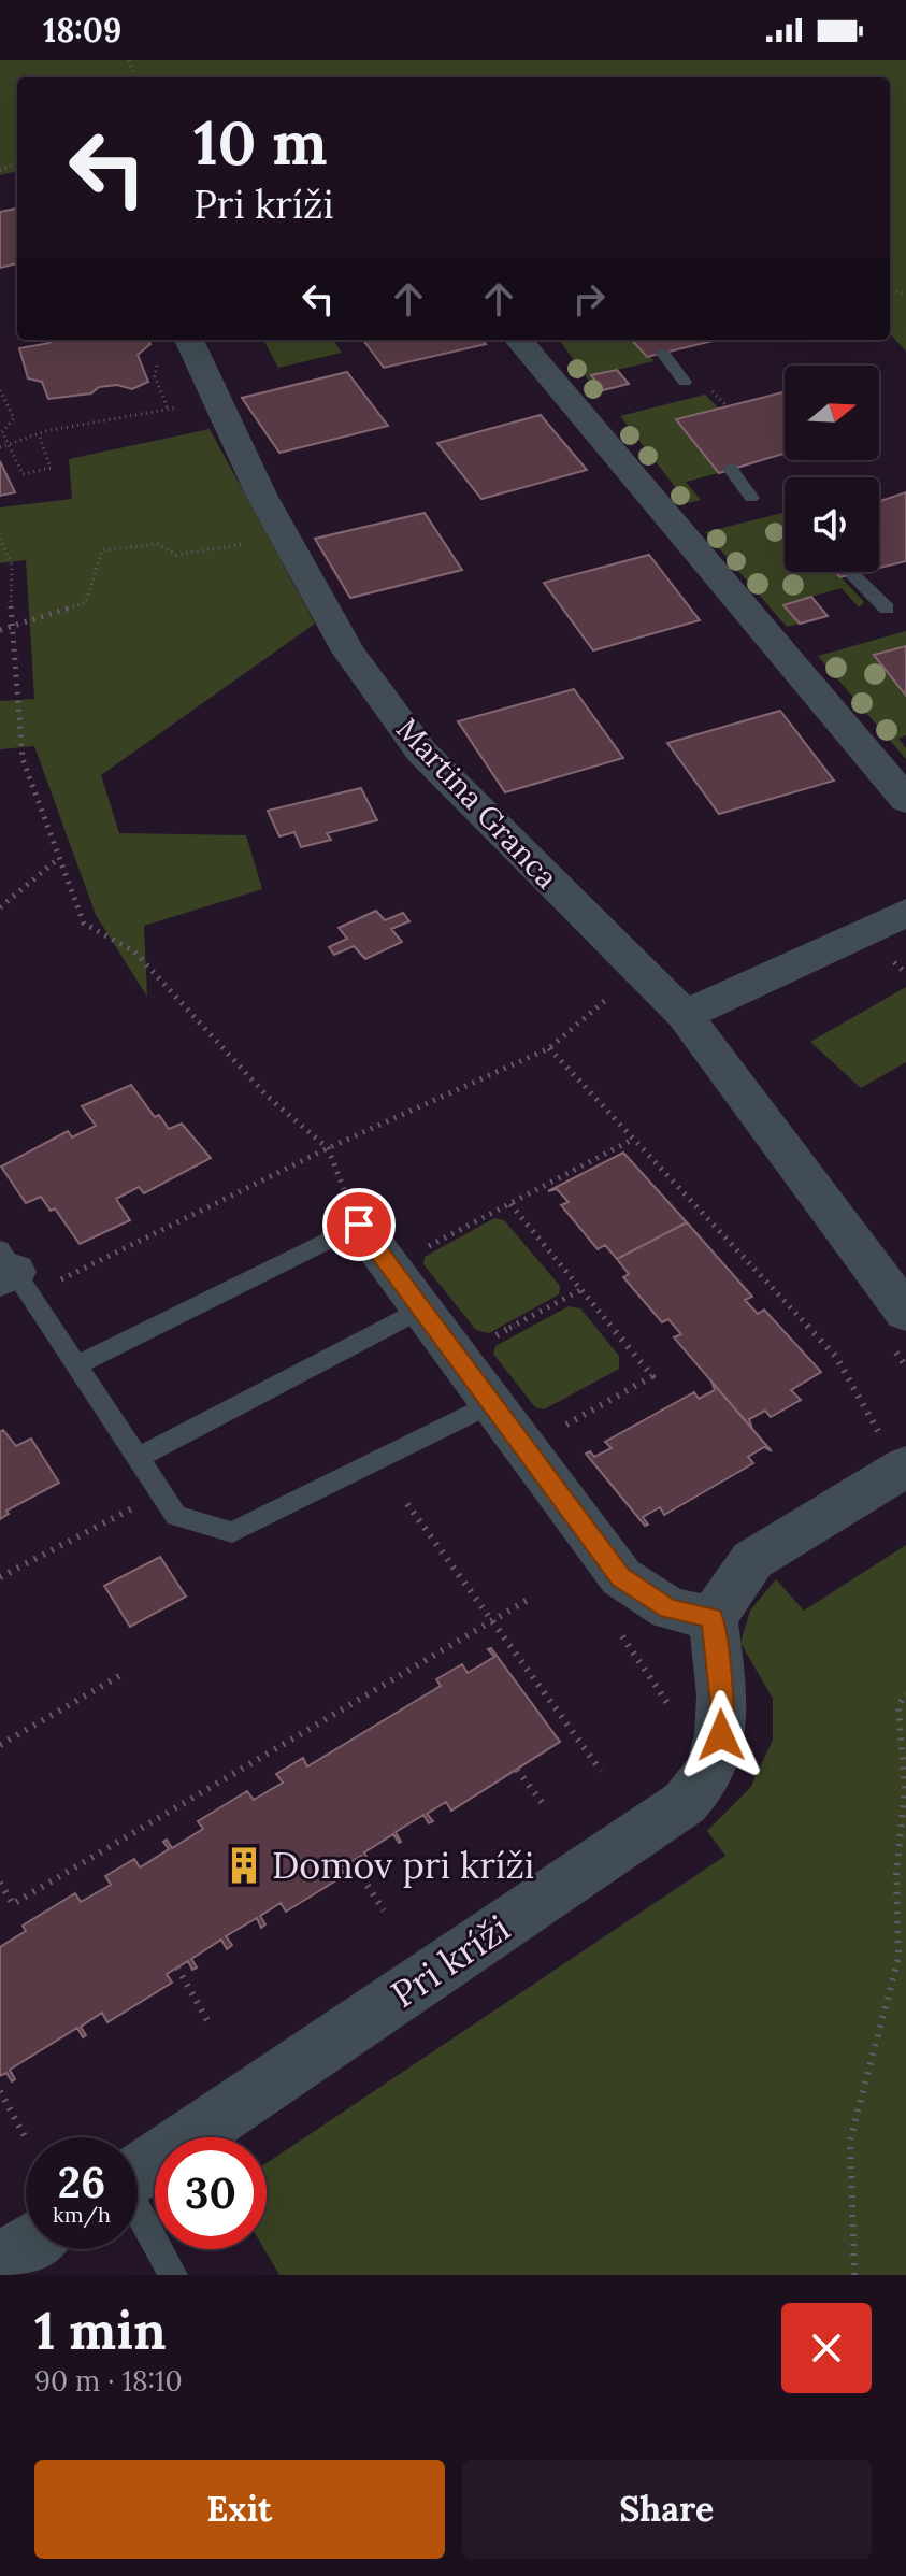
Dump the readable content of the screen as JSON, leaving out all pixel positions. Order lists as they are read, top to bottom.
{
  "streets": {
    "street": ["Martina Granca", "Pri kríži"]
  },
  "places": {
    "building": ["Domov pri kríži"]
  },
  "north": "right",
  "page": {
    "status": "18:09",
    "turn": ["10 m", "Pri kríži"],
    "speed": "26 km/h",
    "limit": "30",
    "heading": ["1 min", "90 m · 18:10"],
    "buttons": ["Exit", "Share"]
  }
}
